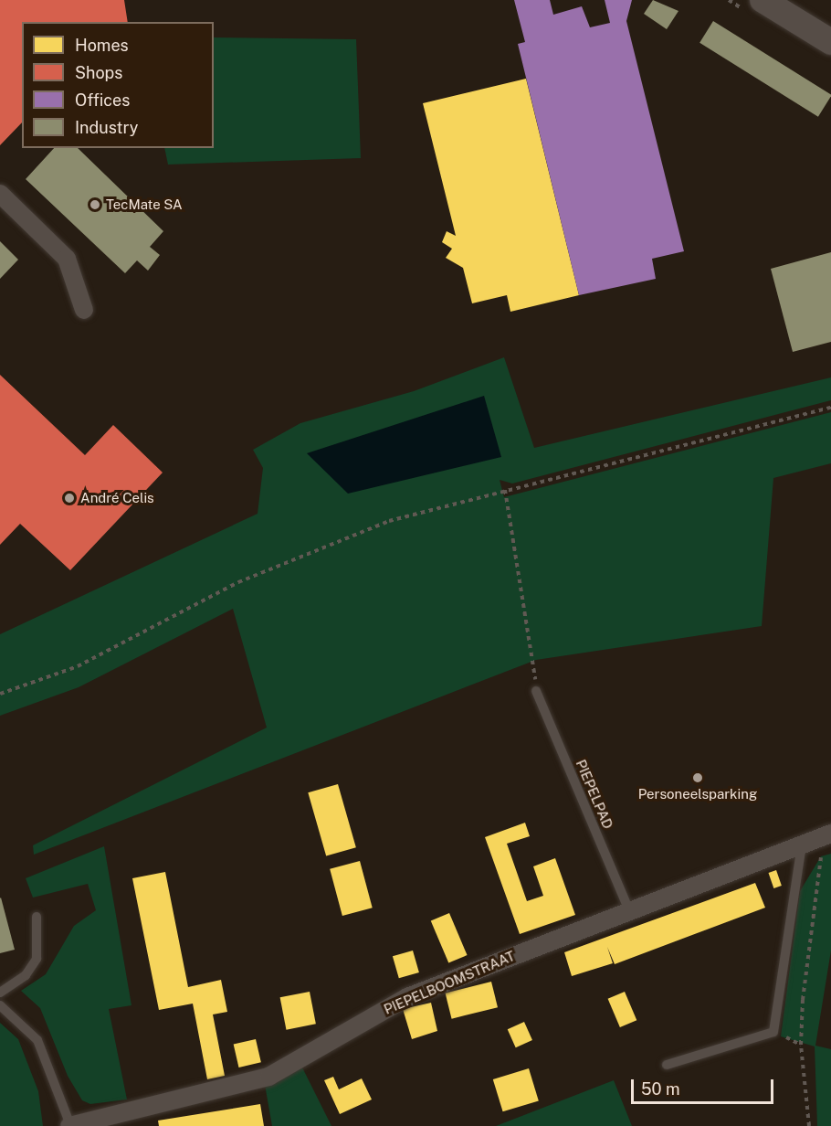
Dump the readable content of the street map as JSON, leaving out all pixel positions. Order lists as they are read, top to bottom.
{
  "streets": {
    "street": ["PIEPELBOOMSTRAAT"],
    "lane": ["PIEPELPAD"]
  },
  "crossings": [
    ["PIEPELPAD", "PIEPELBOOMSTRAAT"]
  ],
  "places": ["TecMate SA", "André Celis", "Personeelsparking"],
  "legend": [
    "Homes",
    "Shops",
    "Offices",
    "Industry"
  ],
  "scale_bar": "50 m"
}
